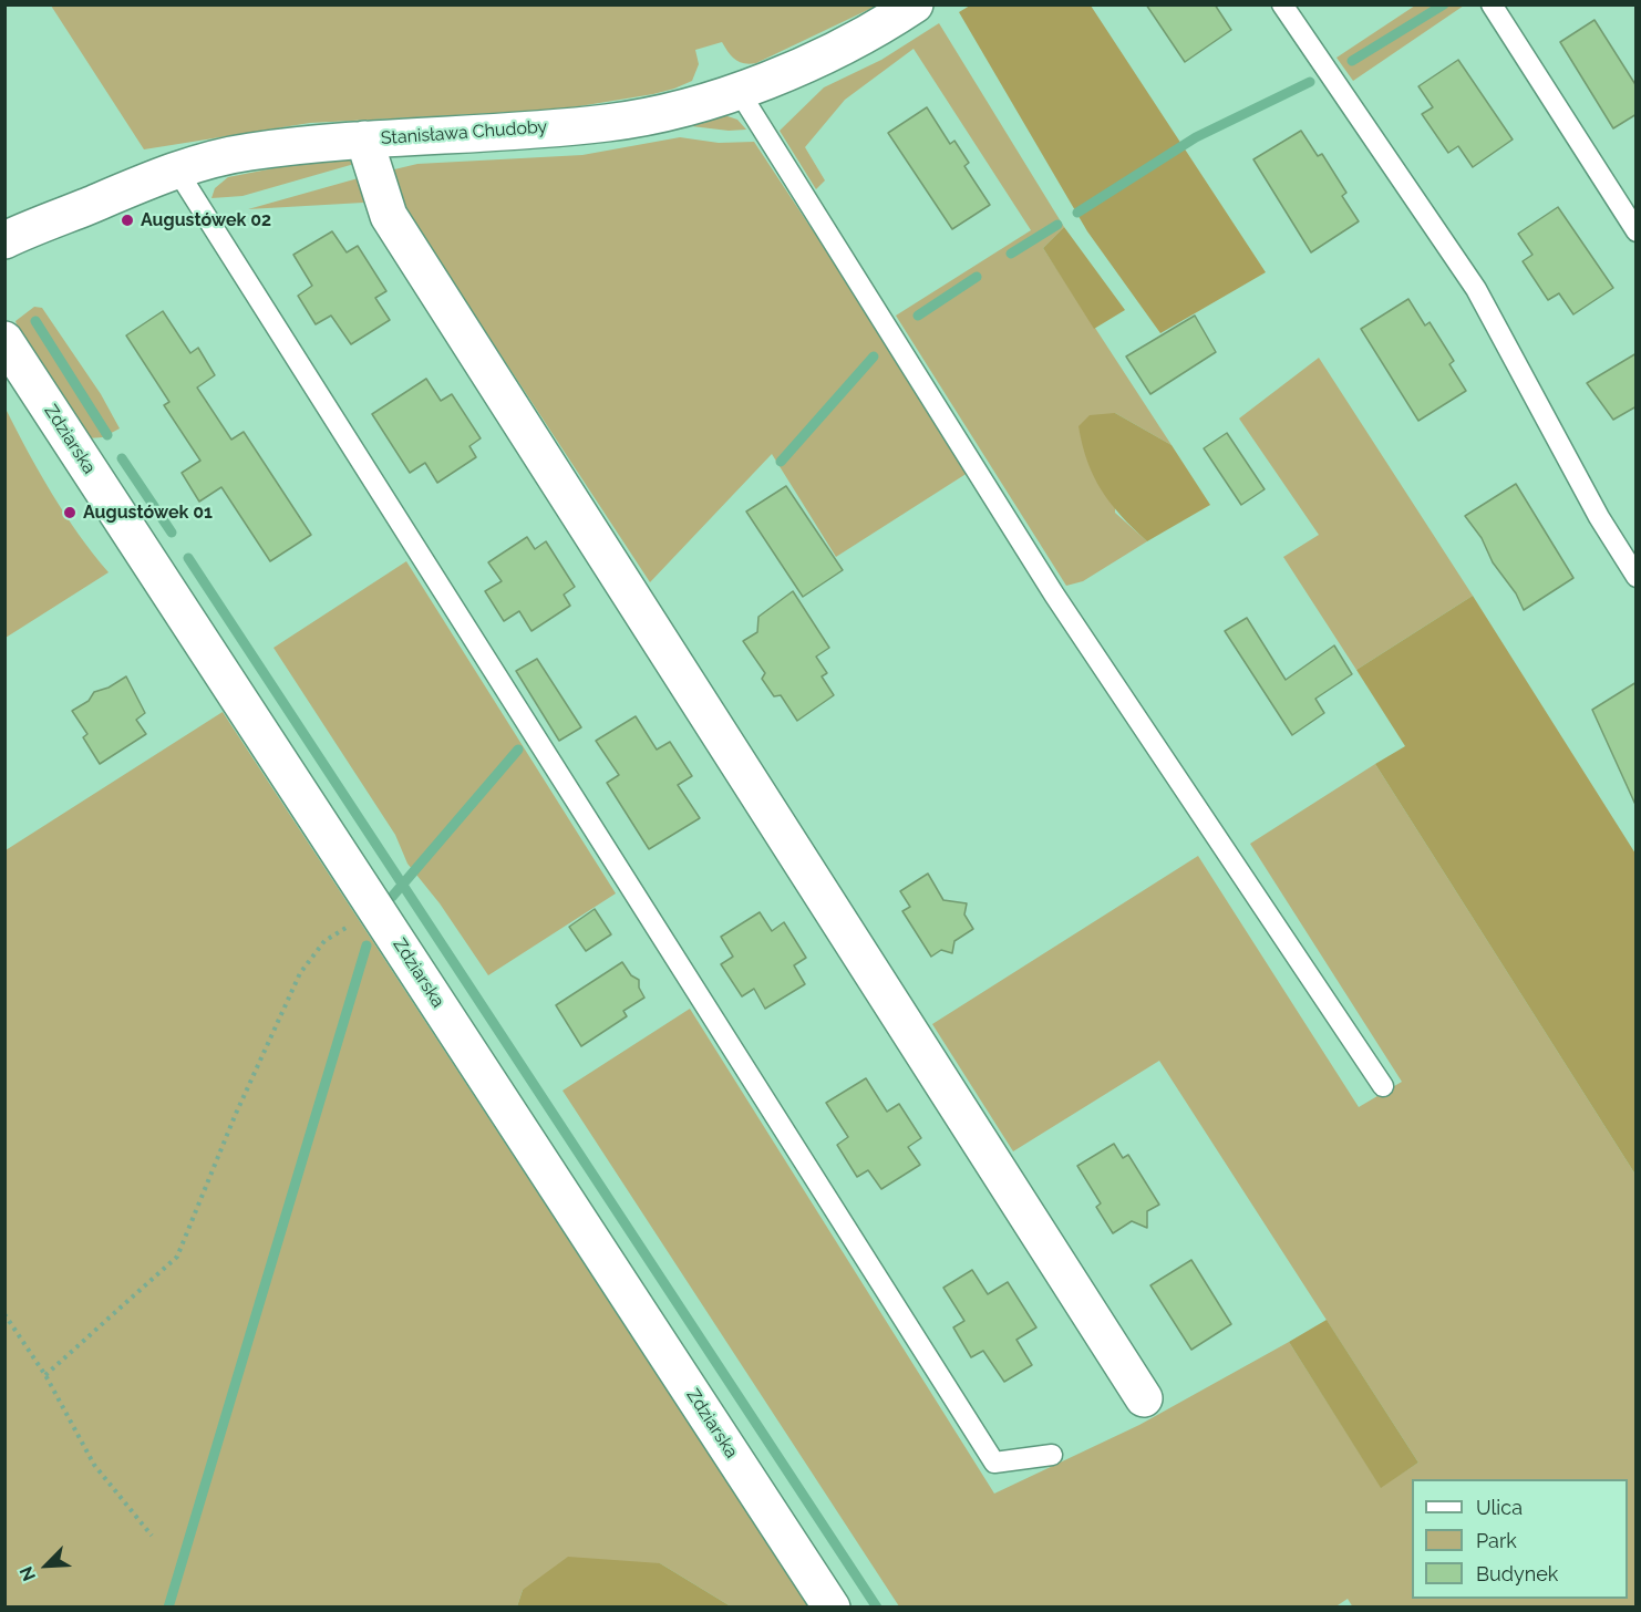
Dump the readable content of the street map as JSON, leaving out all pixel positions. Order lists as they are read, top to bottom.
{
  "streets": {
    "street": ["Stanisława Chudoby", "Zdziarska"]
  },
  "places": ["Augustówek 02", "Augustówek 01"],
  "legend": ["Ulica", "Park", "Budynek"],
  "north": "bottom left"
}
